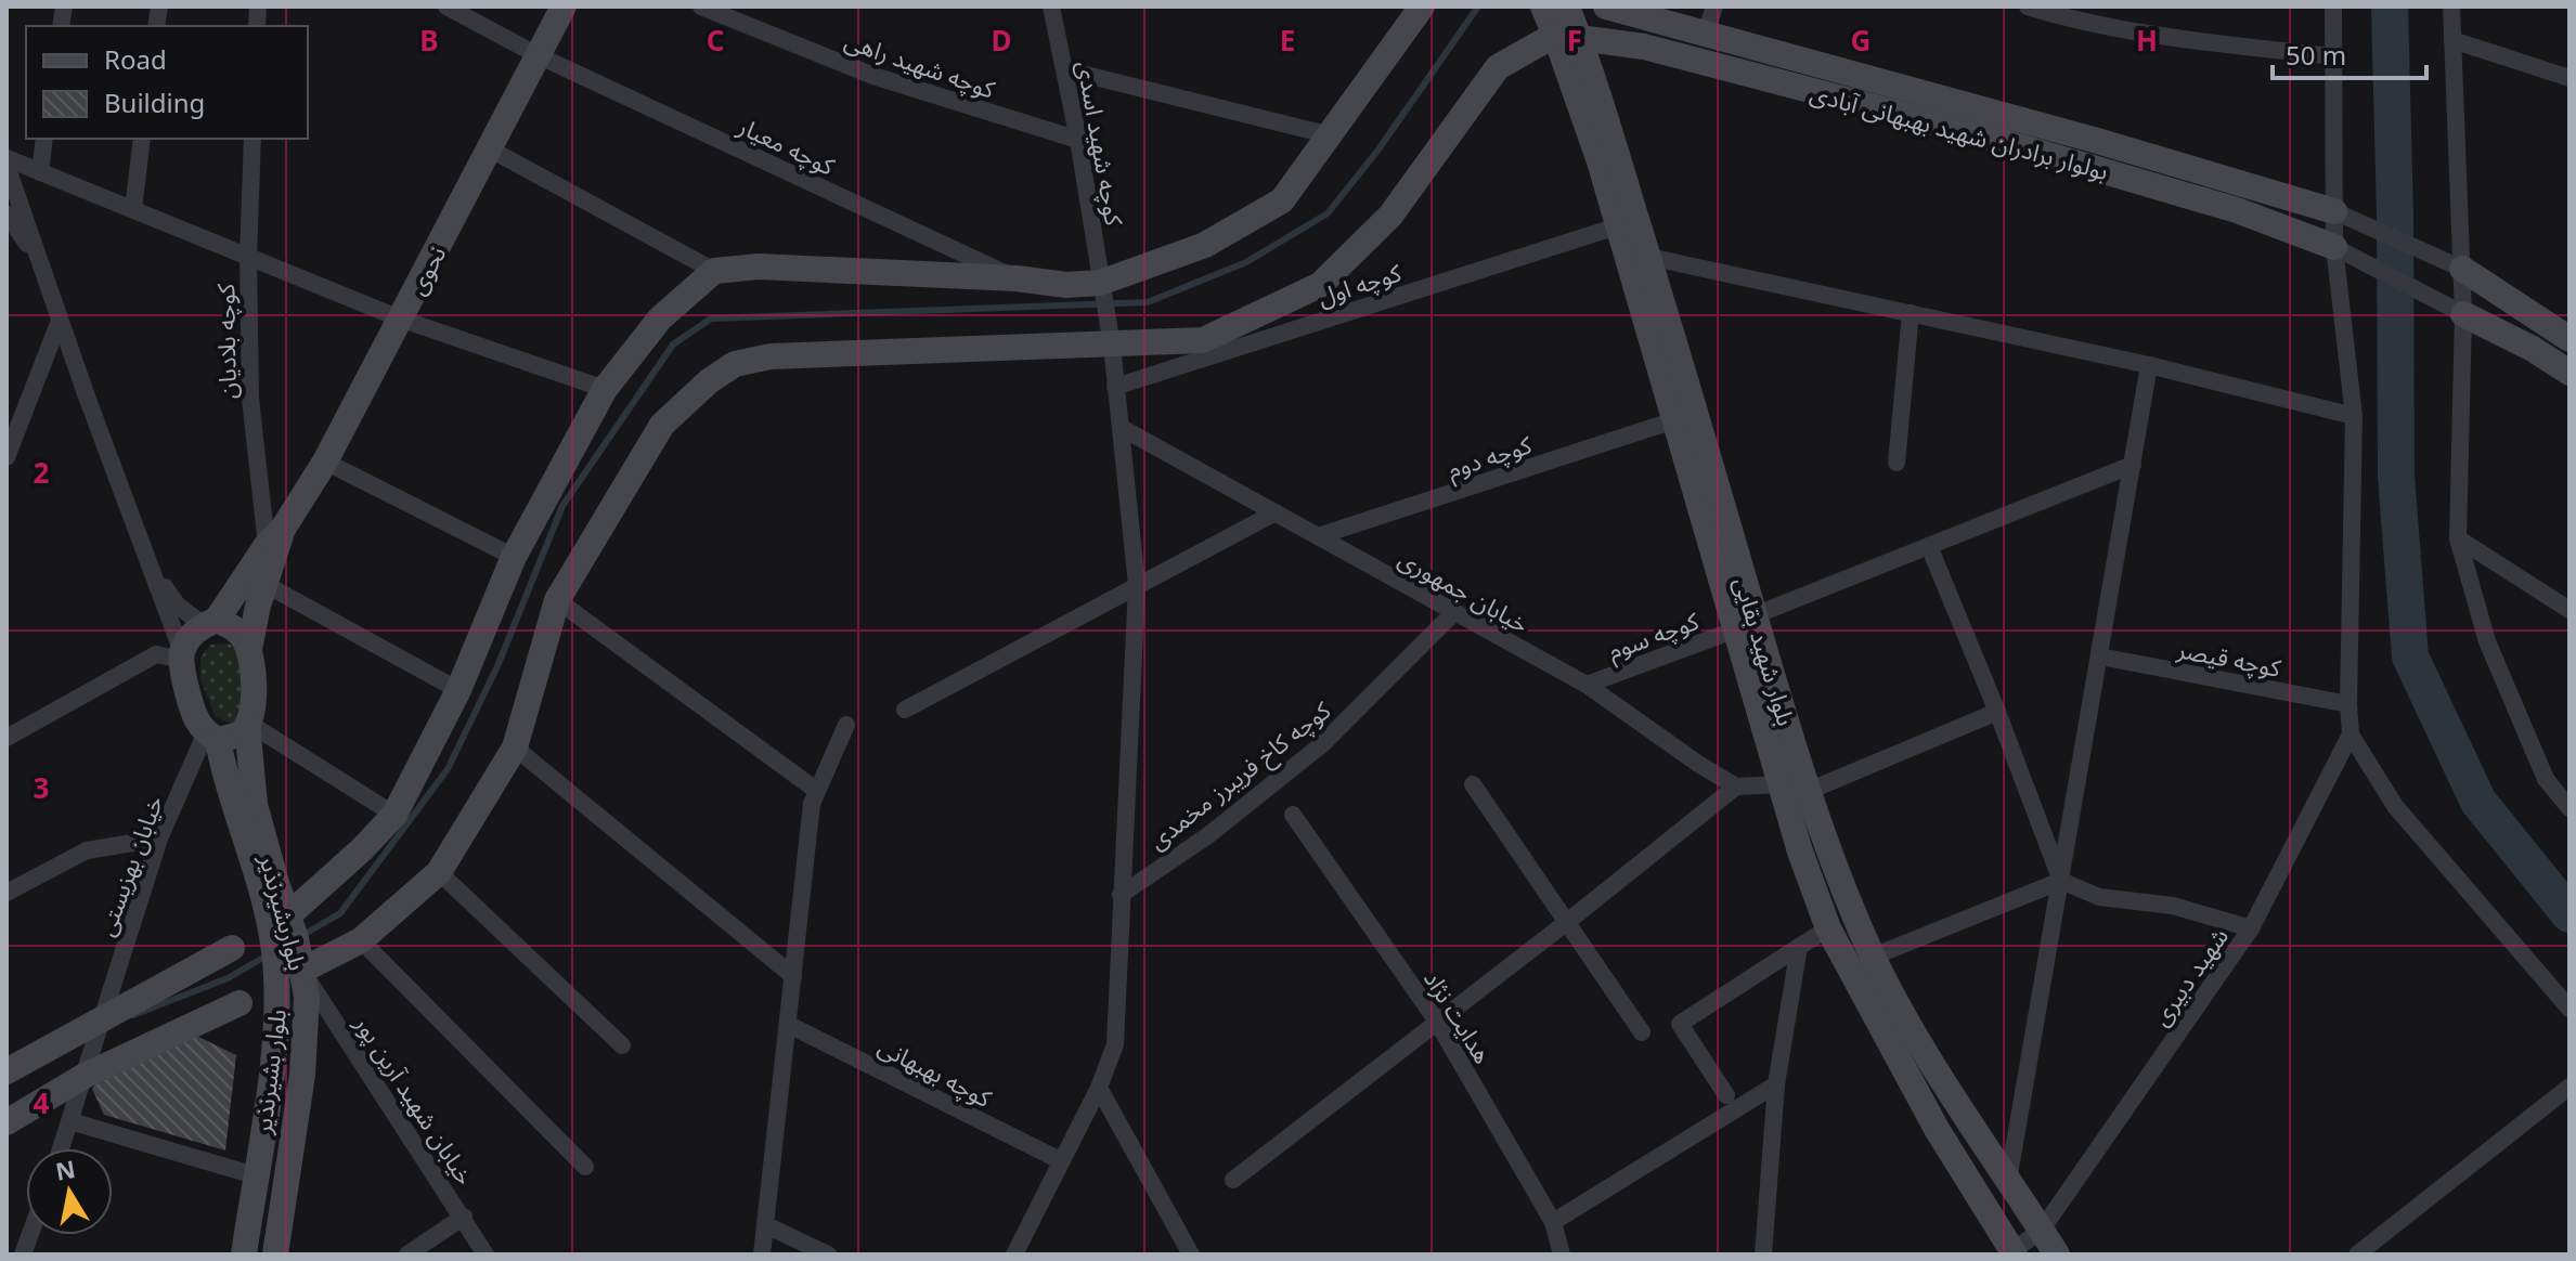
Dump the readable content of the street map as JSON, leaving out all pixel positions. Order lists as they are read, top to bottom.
{
  "streets": {
    "main road": [
      "بولوار برادران شهید بهبهانی آبادی",
      "نحوی",
      "بلوار شهید بقایی",
      "بلواربشیرنذیر",
      "بلوار بشیرنذیر"
    ],
    "street": [
      "کوچه شهید راهی",
      "کوچه شهید اسدی",
      "کوچه معیار",
      "کوچه اول",
      "کوچه بلادیان",
      "کوچه دوم",
      "خیابان جمهوری",
      "کوچه سوم",
      "کوچه قیصر",
      "کوچه کاخ فریبرز مخمدی",
      "خیابان بهزیستی",
      "شهید دبیری",
      "هدایت نژاد",
      "کوچه بهبهانی",
      "خیابان شهید آرین پور"
    ]
  },
  "crossings": [
    ["کوچه شهید راهی", "کوچه شهید اسدی"],
    ["بولوار برادران شهید بهبهانی آبادی", "بلوار شهید بقایی"],
    ["کوچه شهید اسدی", "کوچه اول"],
    ["کوچه شهید اسدی", "خیابان جمهوری"],
    ["کوچه شهید اسدی", "کوچه کاخ فریبرز مخمدی"],
    ["کوچه شهید اسدی", "کوچه بهبهانی"],
    ["کوچه معیار", "نحوی"],
    ["نحوی", "کوچه بلادیان"],
    ["کوچه اول", "بلوار شهید بقایی"],
    ["کوچه دوم", "خیابان جمهوری"],
    ["کوچه دوم", "بلوار شهید بقایی"],
    ["خیابان جمهوری", "کوچه سوم"],
    ["خیابان جمهوری", "کوچه کاخ فریبرز مخمدی"],
    ["کوچه سوم", "بلوار شهید بقایی"],
    ["بلوار شهید بقایی", "شهید دبیری"],
    ["خیابان بهزیستی", "بلواربشیرنذیر"],
    ["خیابان بهزیستی", "بلوار بشیرنذیر"],
    ["بلواربشیرنذیر", "بلوار بشیرنذیر"],
    ["بلواربشیرنذیر", "خیابان شهید آرین پور"]
  ],
  "legend": ["Road", "Building"],
  "scale_bar": "50 m",
  "north": "top",
  "grid": {
    "columns": [
      "B",
      "C",
      "D",
      "E",
      "F",
      "G",
      "H"
    ],
    "rows": ["2", "3", "4"]
  }
}
